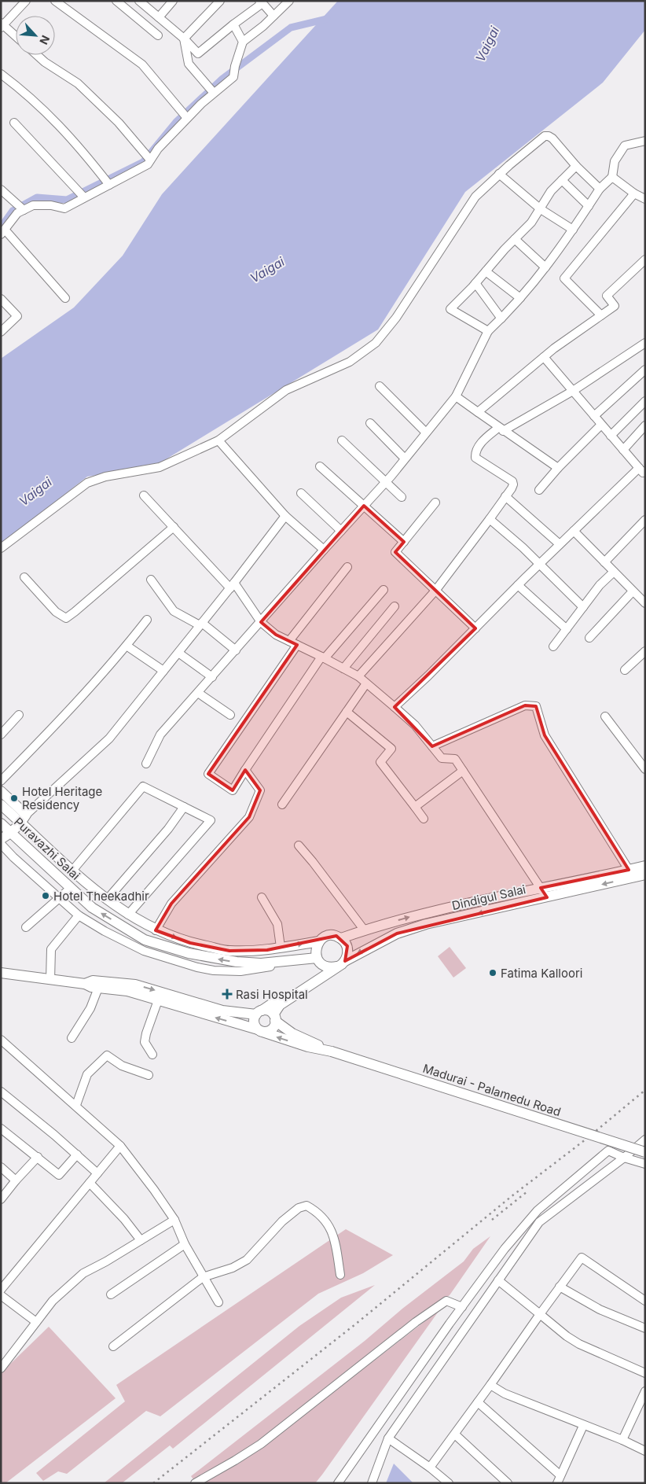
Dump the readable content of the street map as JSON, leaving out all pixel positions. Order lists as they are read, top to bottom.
{
  "streets": {
    "main road": ["Puravazhi Salai", "Dindigul Salai", "Madurai - Palamedu Road"]
  },
  "crossings": [
    ["Puravazhi Salai", "Dindigul Salai"],
    ["Dindigul Salai", "Madurai - Palamedu Road"]
  ],
  "water": ["Vaigai"],
  "places": {
    "other": ["Hotel Heritage Residency", "Hotel Theekadhir", "Fatima Kalloori"],
    "health": ["Rasi Hospital"]
  },
  "north": "bottom right"
}
